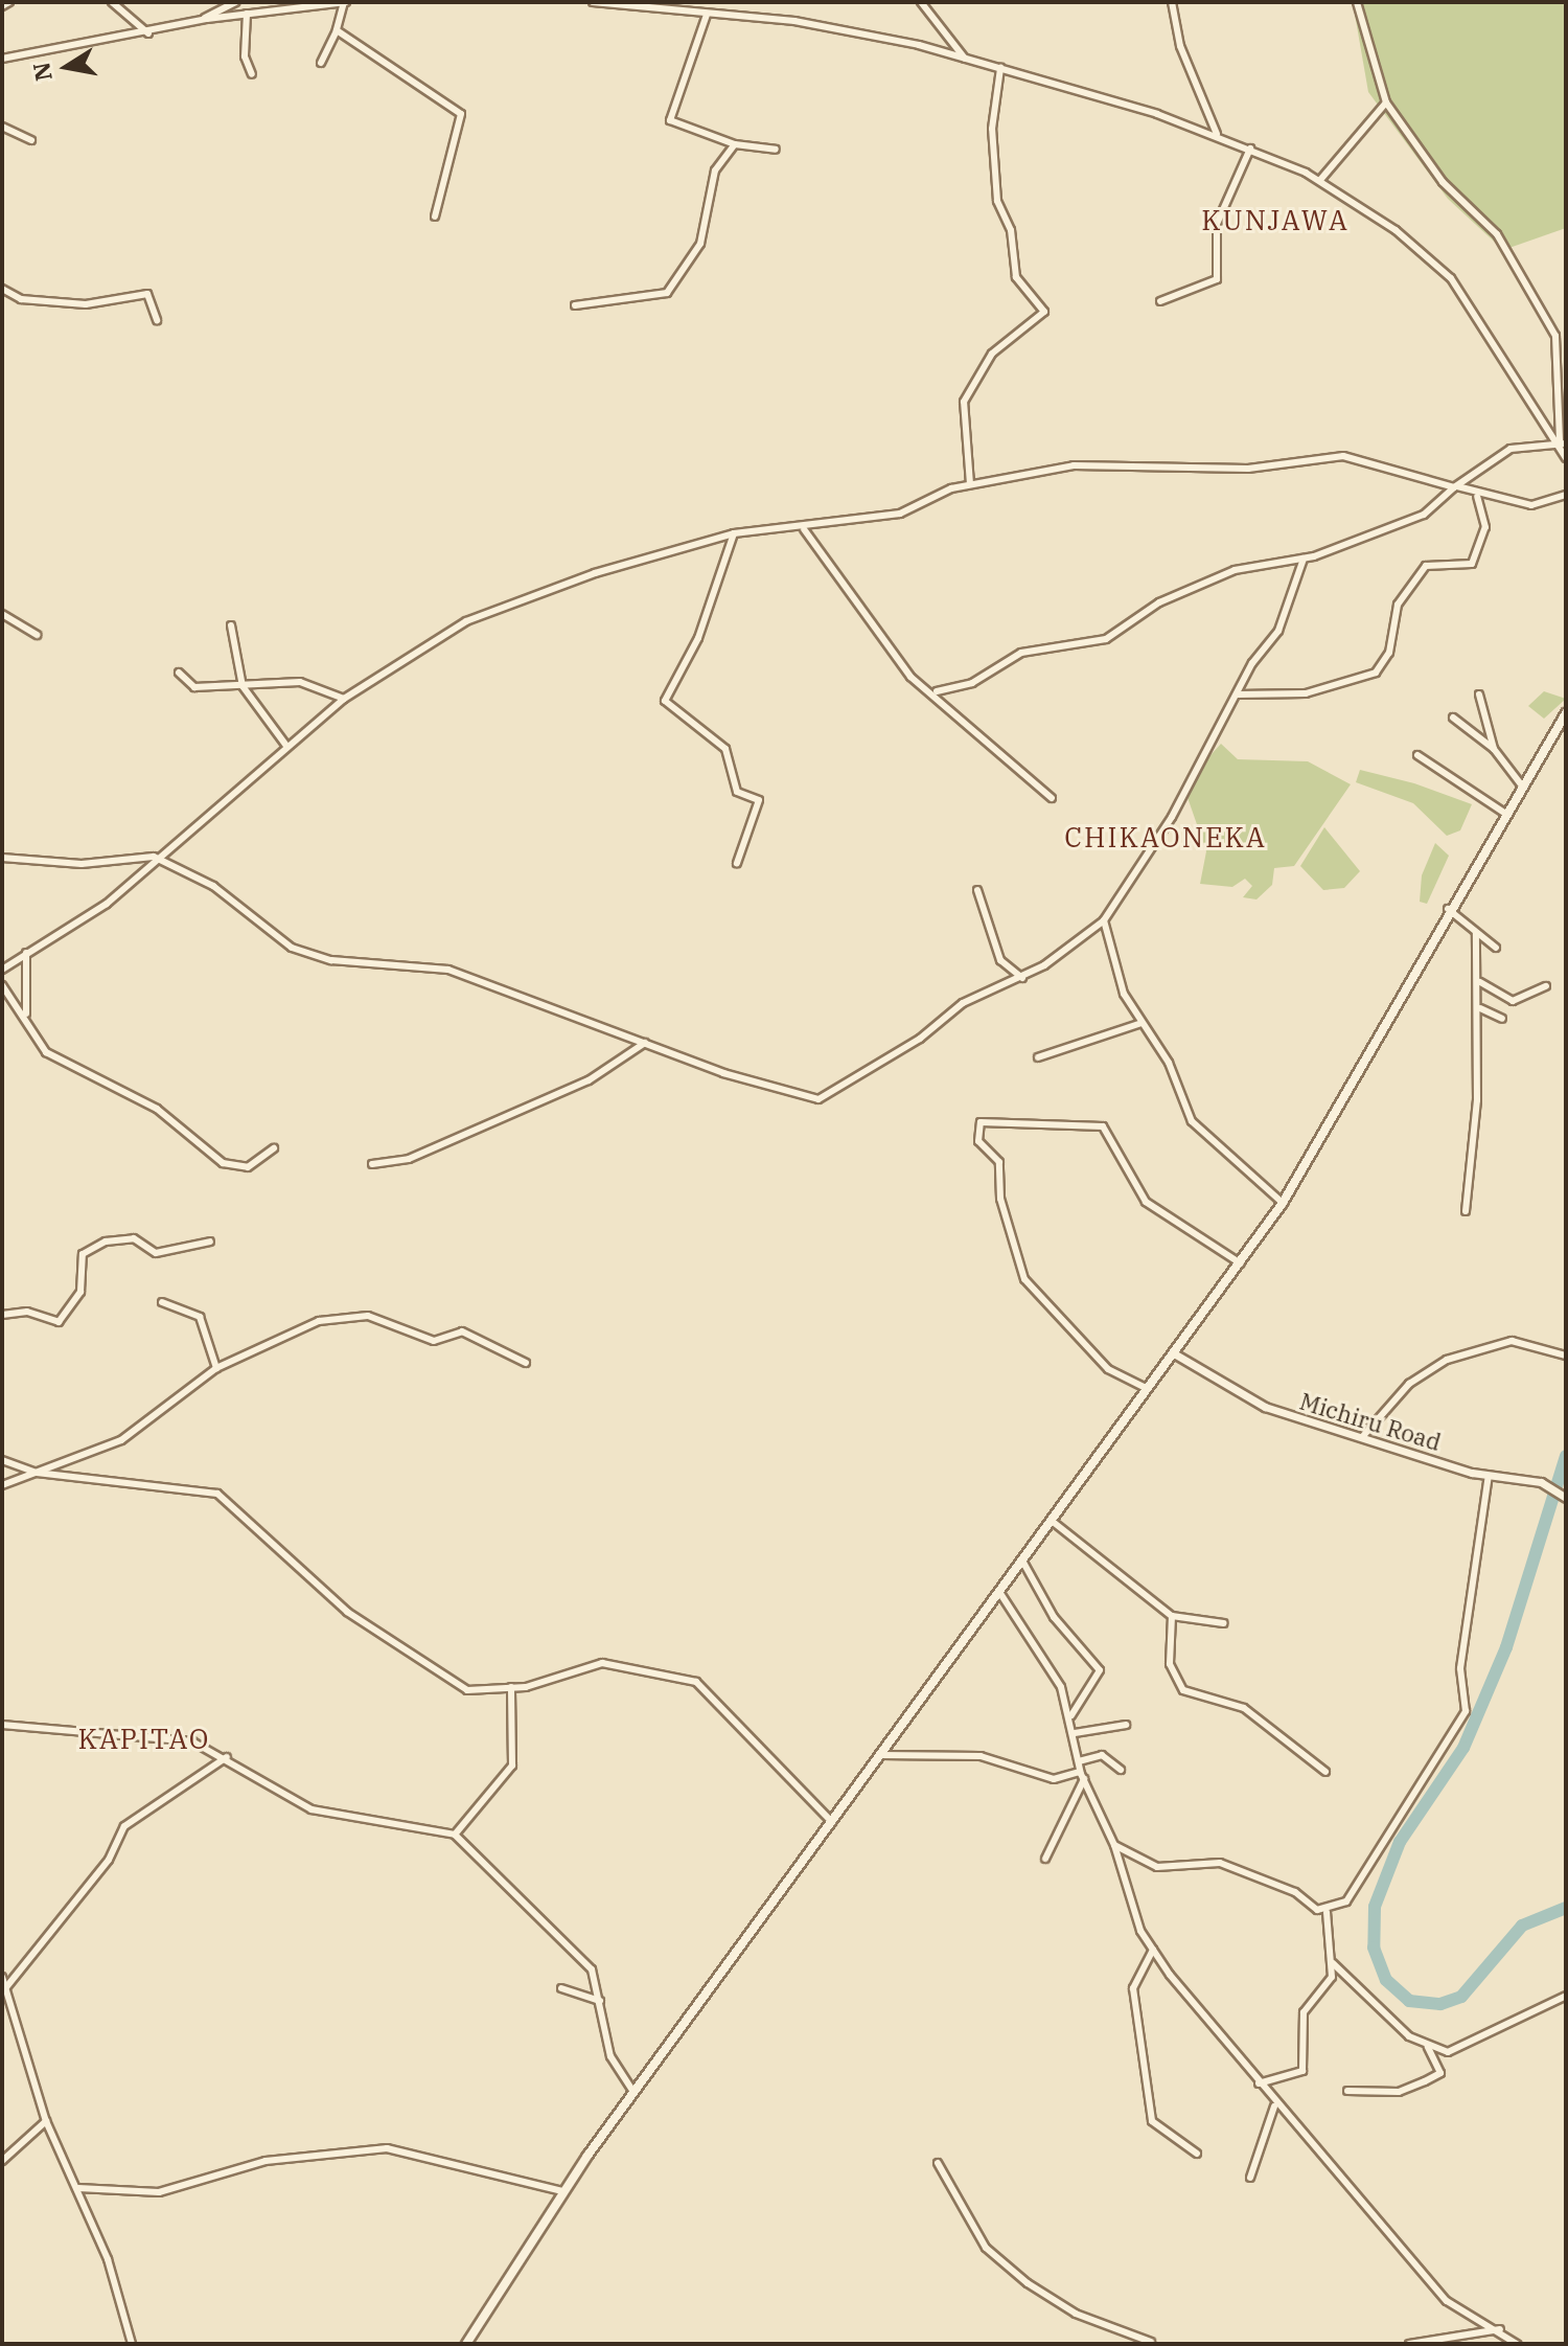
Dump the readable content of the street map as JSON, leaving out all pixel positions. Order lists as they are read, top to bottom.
{
  "streets": {
    "street": ["Michiru Road"]
  },
  "districts": ["KUNJAWA", "CHIKAONEKA", "KAPITAO"],
  "north": "left"
}
